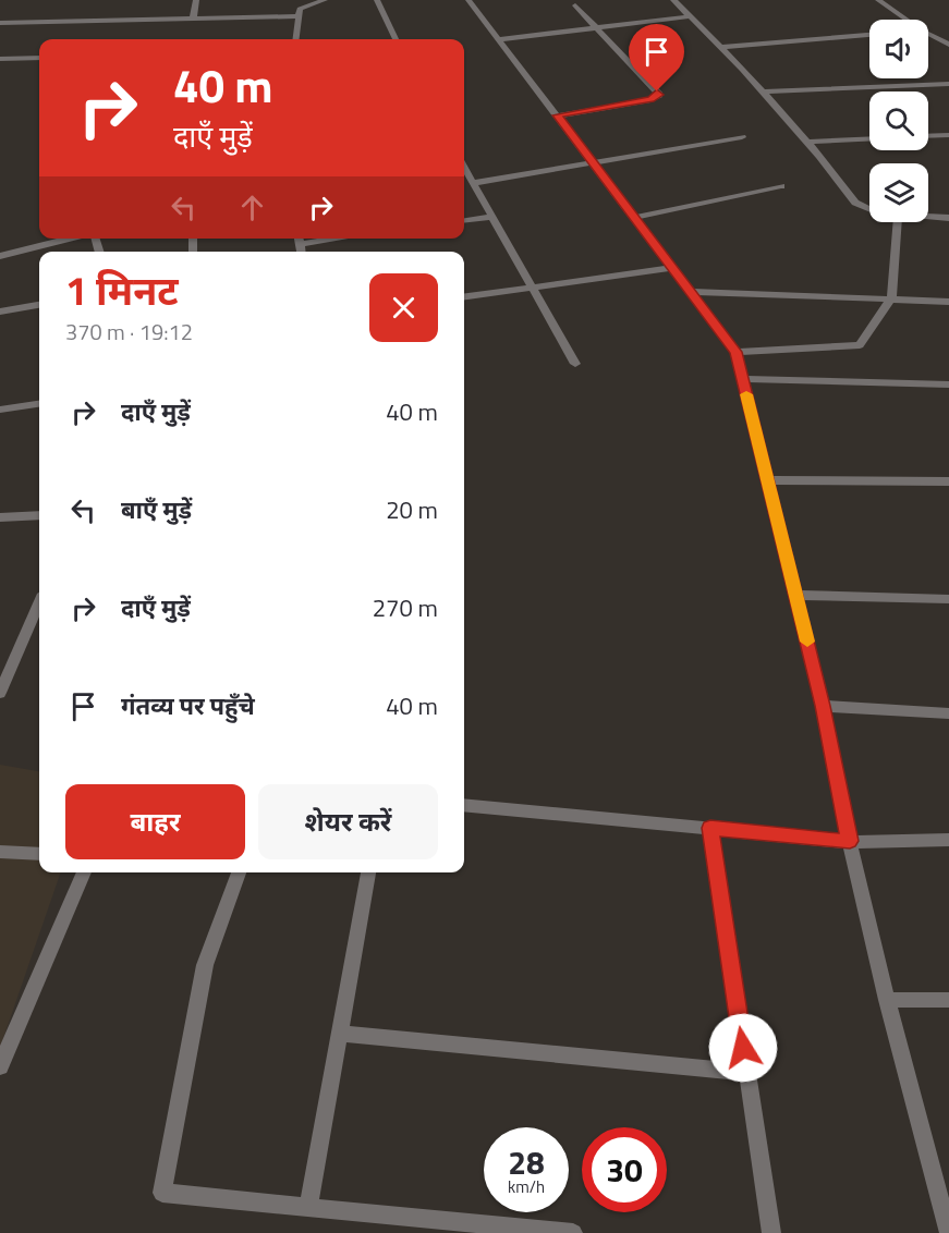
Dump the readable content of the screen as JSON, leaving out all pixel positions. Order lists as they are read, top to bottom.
{
  "page": {
    "turn": ["40 m", "दाएँ मुड़ें"],
    "heading": ["1 मिनट", "370 m · 19:12"],
    "list": [
      {
        "name": "दाएँ मुड़ें",
        "value": "40 m"
      },
      {
        "name": "बाएँ मुड़ें",
        "value": "20 m"
      },
      {
        "name": "दाएँ मुड़ें",
        "value": "270 m"
      },
      {
        "name": "गंतव्य पर पहुँचे",
        "value": "40 m"
      }
    ],
    "buttons": ["बाहर", "शेयर करें"],
    "speed": "28 km/h",
    "limit": "30"
  }
}
